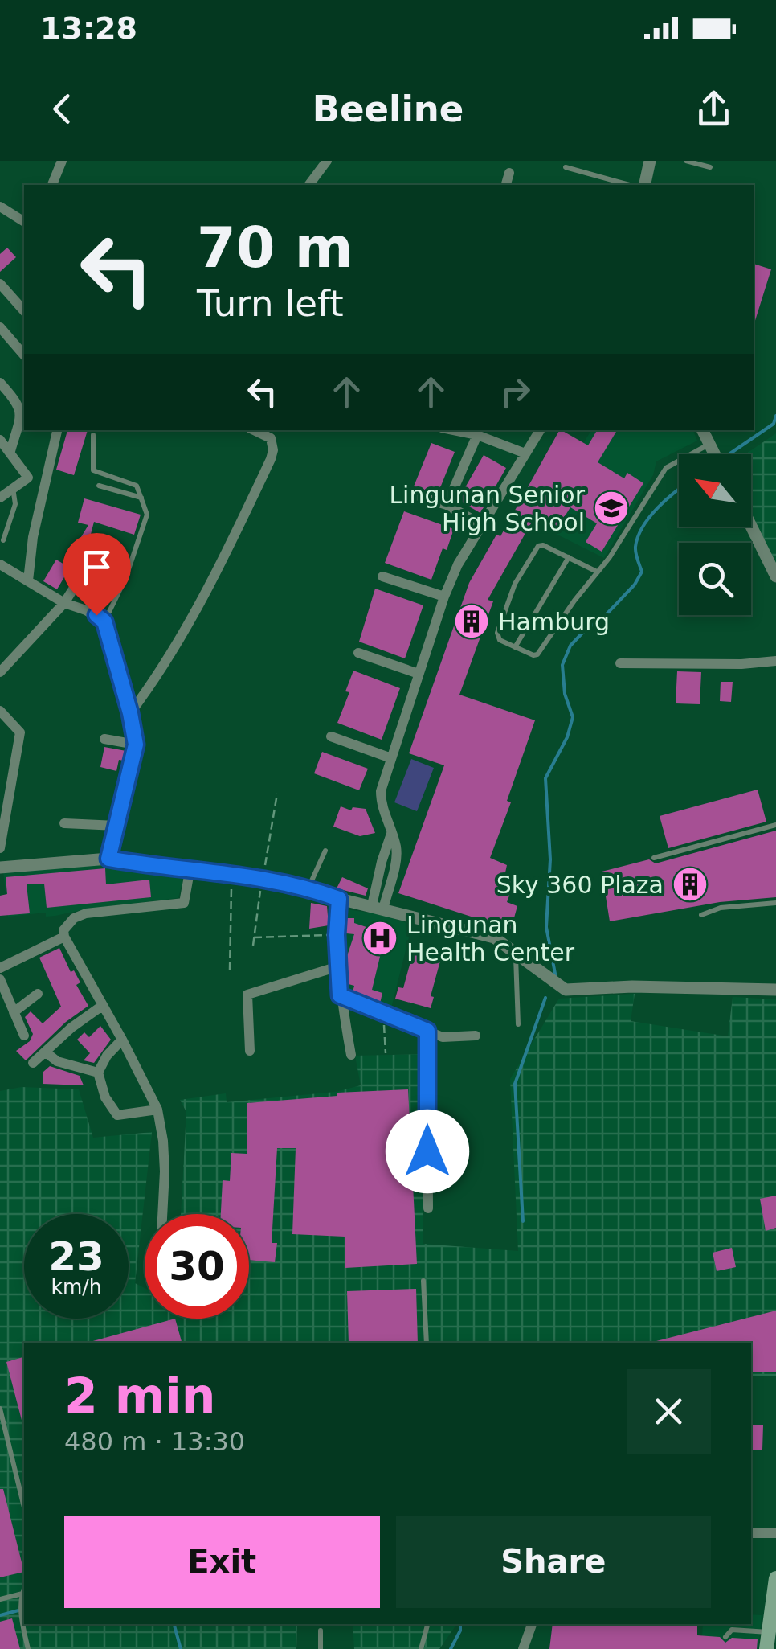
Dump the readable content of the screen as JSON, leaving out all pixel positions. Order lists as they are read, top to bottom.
{
  "places": {
    "school or university": ["Lingunan Senior High School"],
    "building": ["Hamburg", "Sky 360 Plaza"],
    "hospital": ["Lingunan Health Center"]
  },
  "north": "top left",
  "page": {
    "status": "13:28",
    "header": "Beeline",
    "turn": ["70 m", "Turn left"],
    "speed": "23 km/h",
    "limit": "30",
    "heading": ["2 min", "480 m · 13:30"],
    "buttons": ["Exit", "Share"]
  }
}
